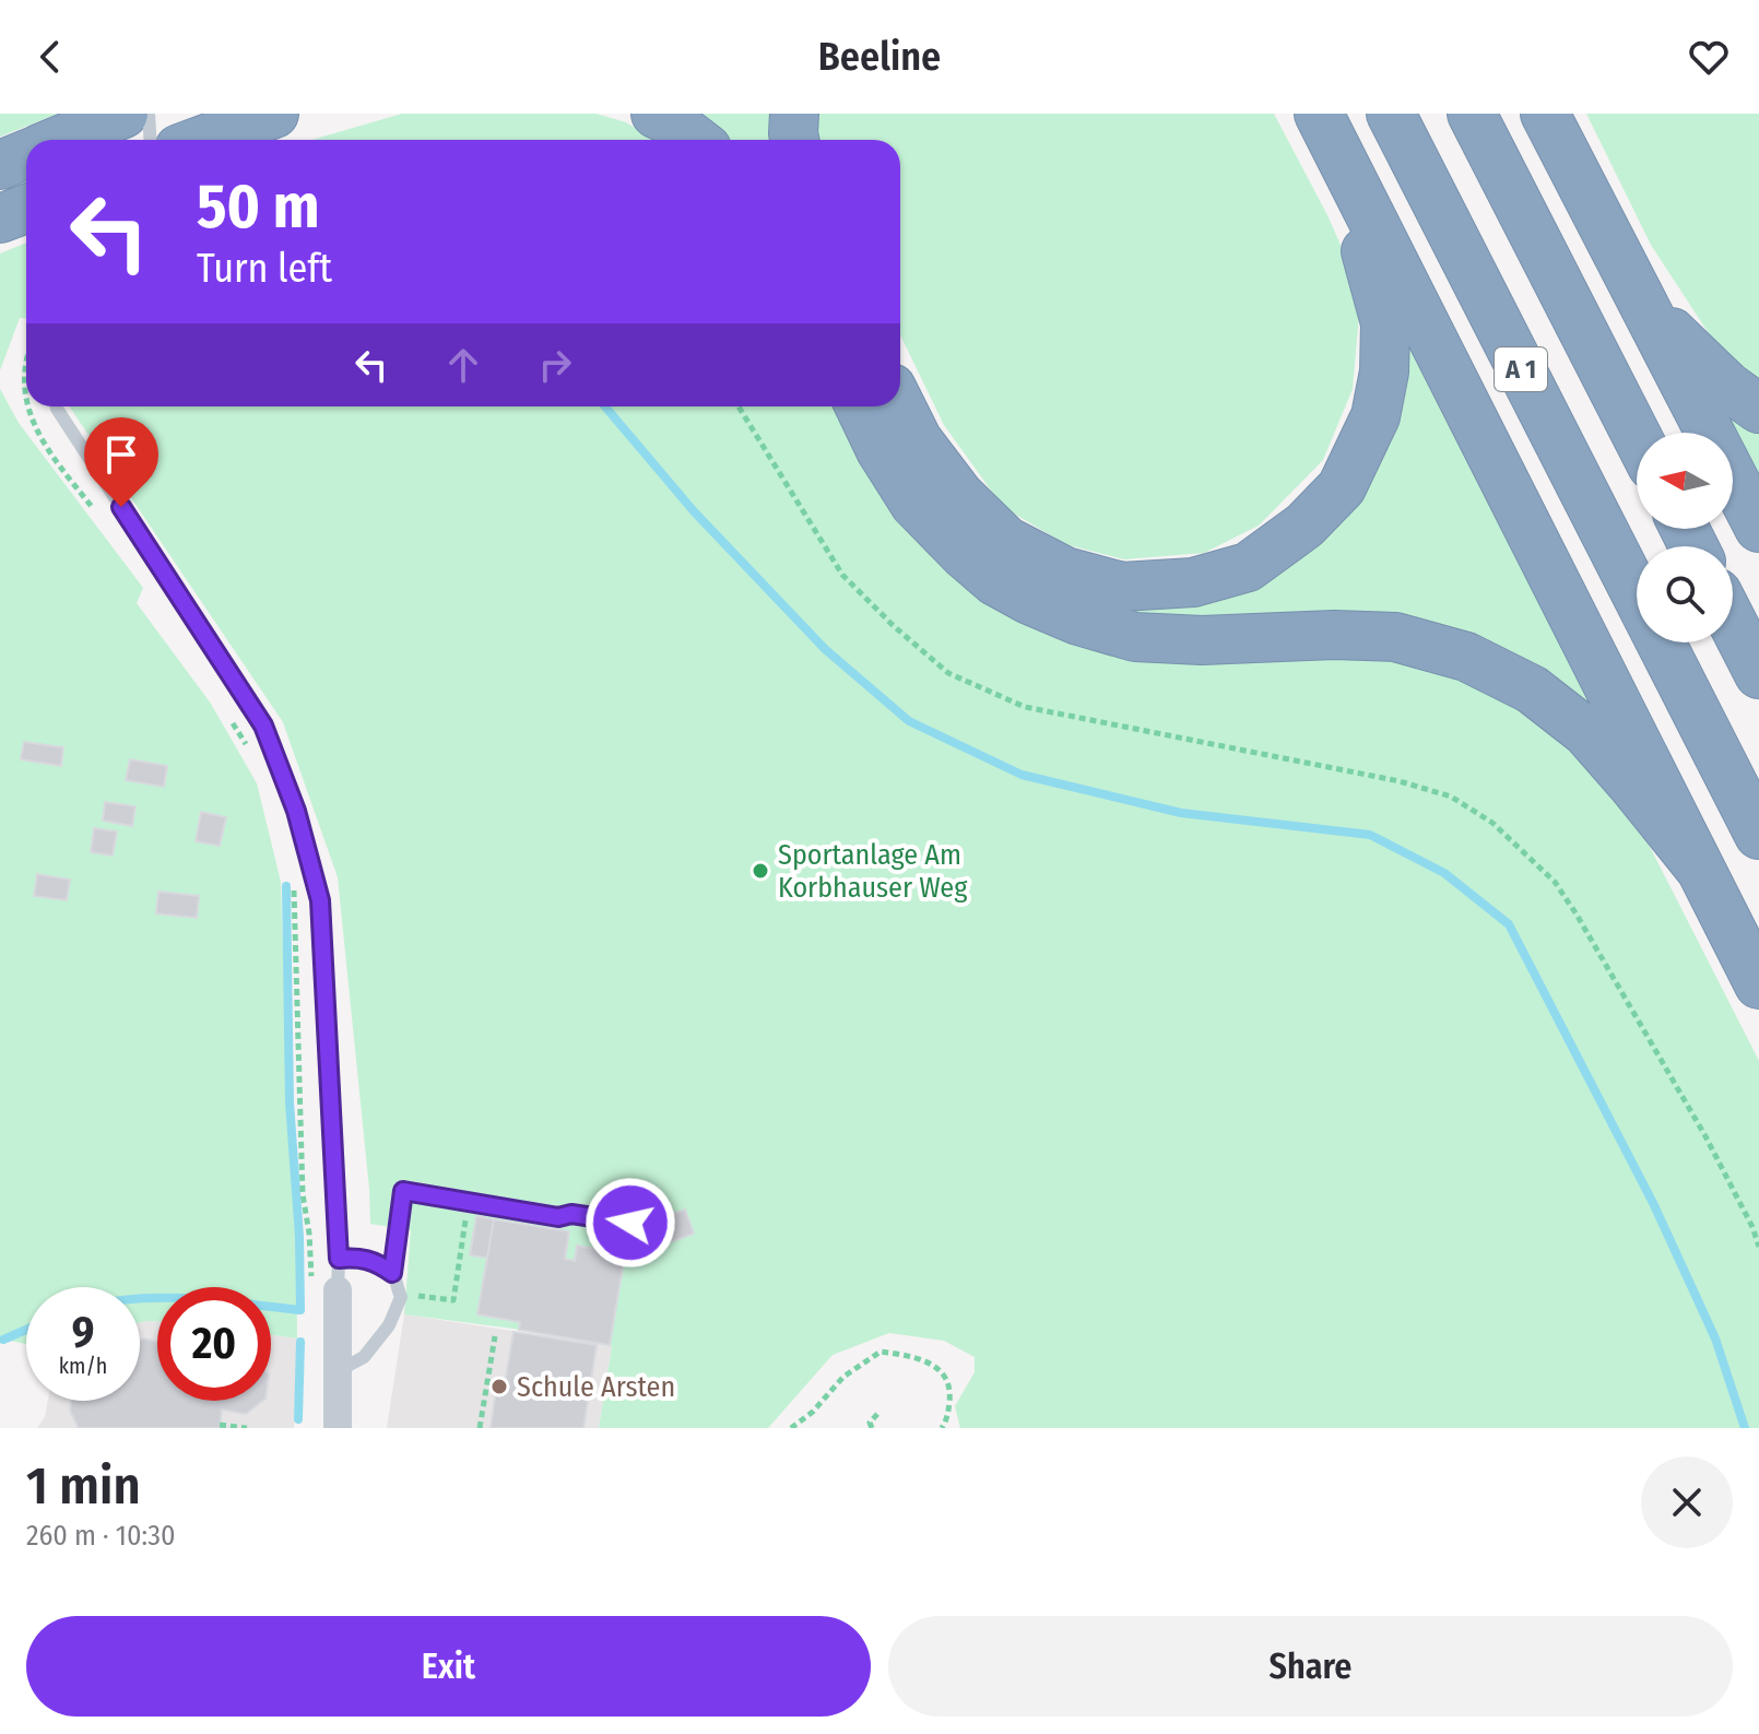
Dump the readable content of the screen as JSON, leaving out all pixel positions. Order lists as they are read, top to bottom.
{
  "streets": {
    "highway": ["A 1"]
  },
  "places": ["Sportanlage Am Korbhauser Weg", "Schule Arsten"],
  "north": "left",
  "page": {
    "header": "Beeline",
    "turn": ["50 m", "Turn left"],
    "speed": "9 km/h",
    "limit": "20",
    "heading": ["1 min", "260 m · 10:30"],
    "buttons": ["Exit", "Share"]
  }
}
